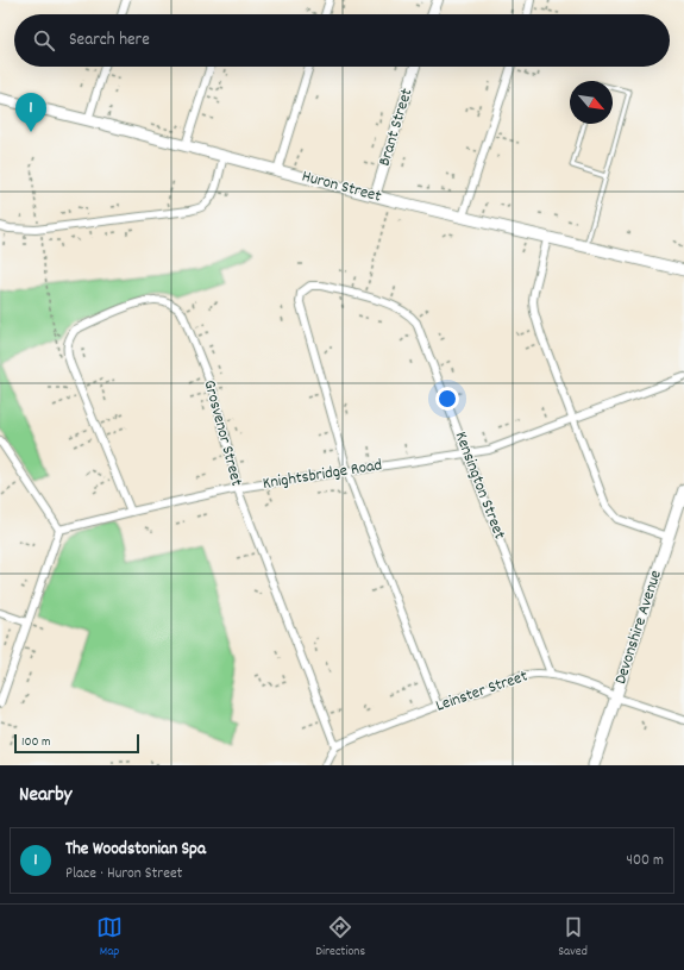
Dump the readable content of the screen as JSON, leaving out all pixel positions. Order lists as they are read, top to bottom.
{
  "streets": {
    "main road": ["Huron Street", "Devonshire Avenue"],
    "street": [
      "Brant Street",
      "Grosvenor Street",
      "Knightsbridge Road",
      "Kensington Street",
      "Leinster Street"
    ]
  },
  "crossings": [
    ["Brant Street", "Huron Street"],
    ["Grosvenor Street", "Knightsbridge Road"],
    ["Grosvenor Street", "Leinster Street"],
    ["Knightsbridge Road", "Kensington Street"],
    ["Kensington Street", "Leinster Street"],
    ["Devonshire Avenue", "Leinster Street"]
  ],
  "scale_bar": "100 m",
  "north": "bottom right",
  "page": {
    "search": "Search here",
    "pins": "1",
    "scale": "100 m",
    "heading": "Nearby",
    "list": [
      {
        "mark": "1",
        "name": "The Woodstonian Spa",
        "note": "Place · Huron Street",
        "value": "400 m"
      }
    ],
    "nav": ["Map", "Directions", "Saved"]
  }
}
